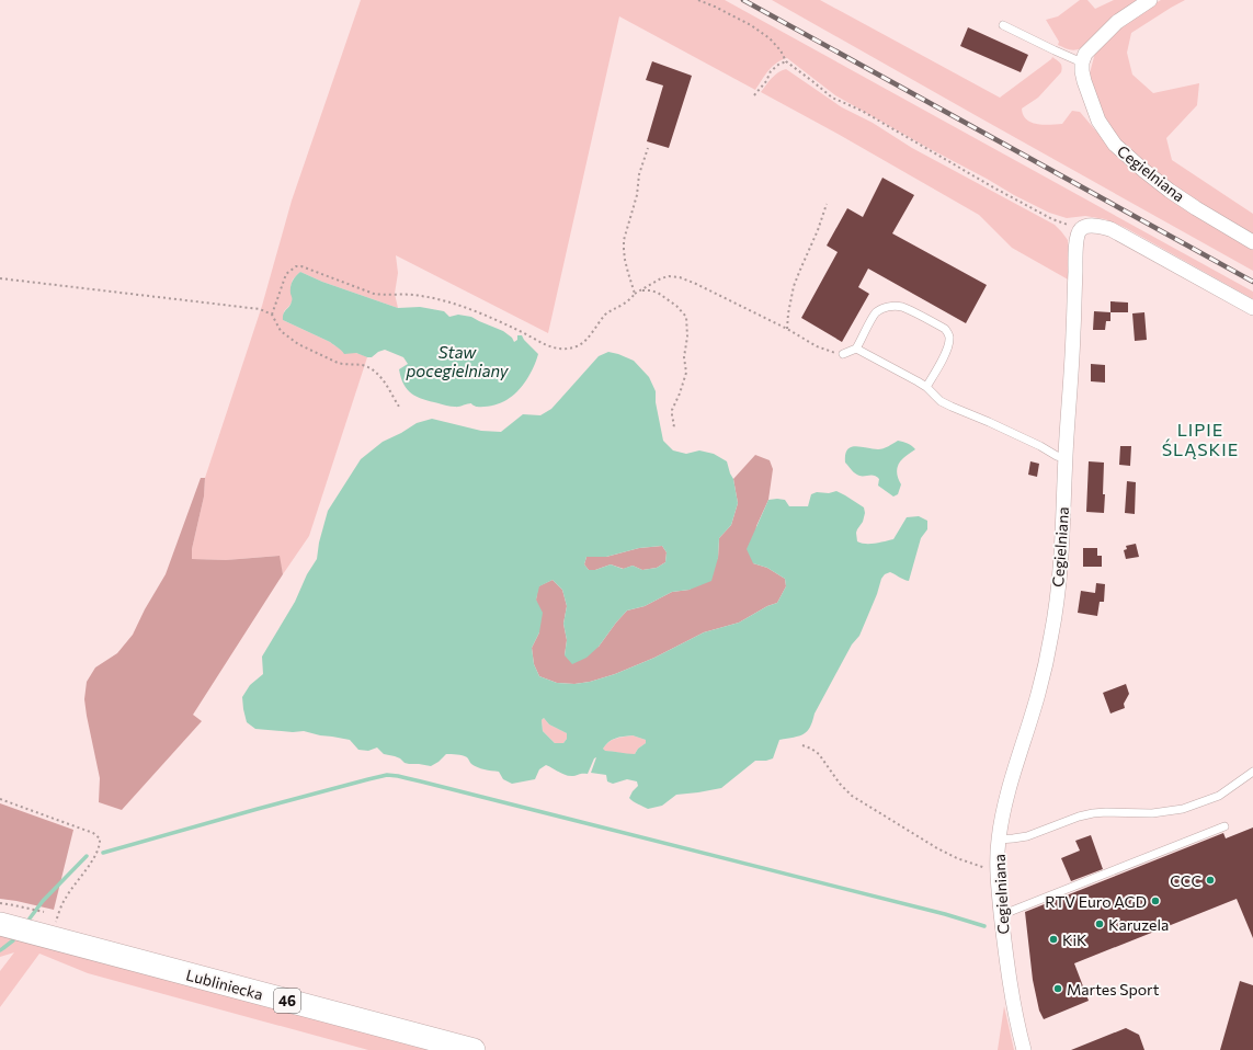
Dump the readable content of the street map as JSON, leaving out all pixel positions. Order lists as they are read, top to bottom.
{
  "streets": {
    "main road": ["Lubliniecka", "46"],
    "street": ["Cegielniana"]
  },
  "districts": ["LIPIE ŚLĄSKIE"],
  "water": ["Staw pocegielniany"],
  "places": [
    "CCC",
    "RTV Euro AGD",
    "Karuzela",
    "KiK",
    "Martes Sport"
  ]
}
